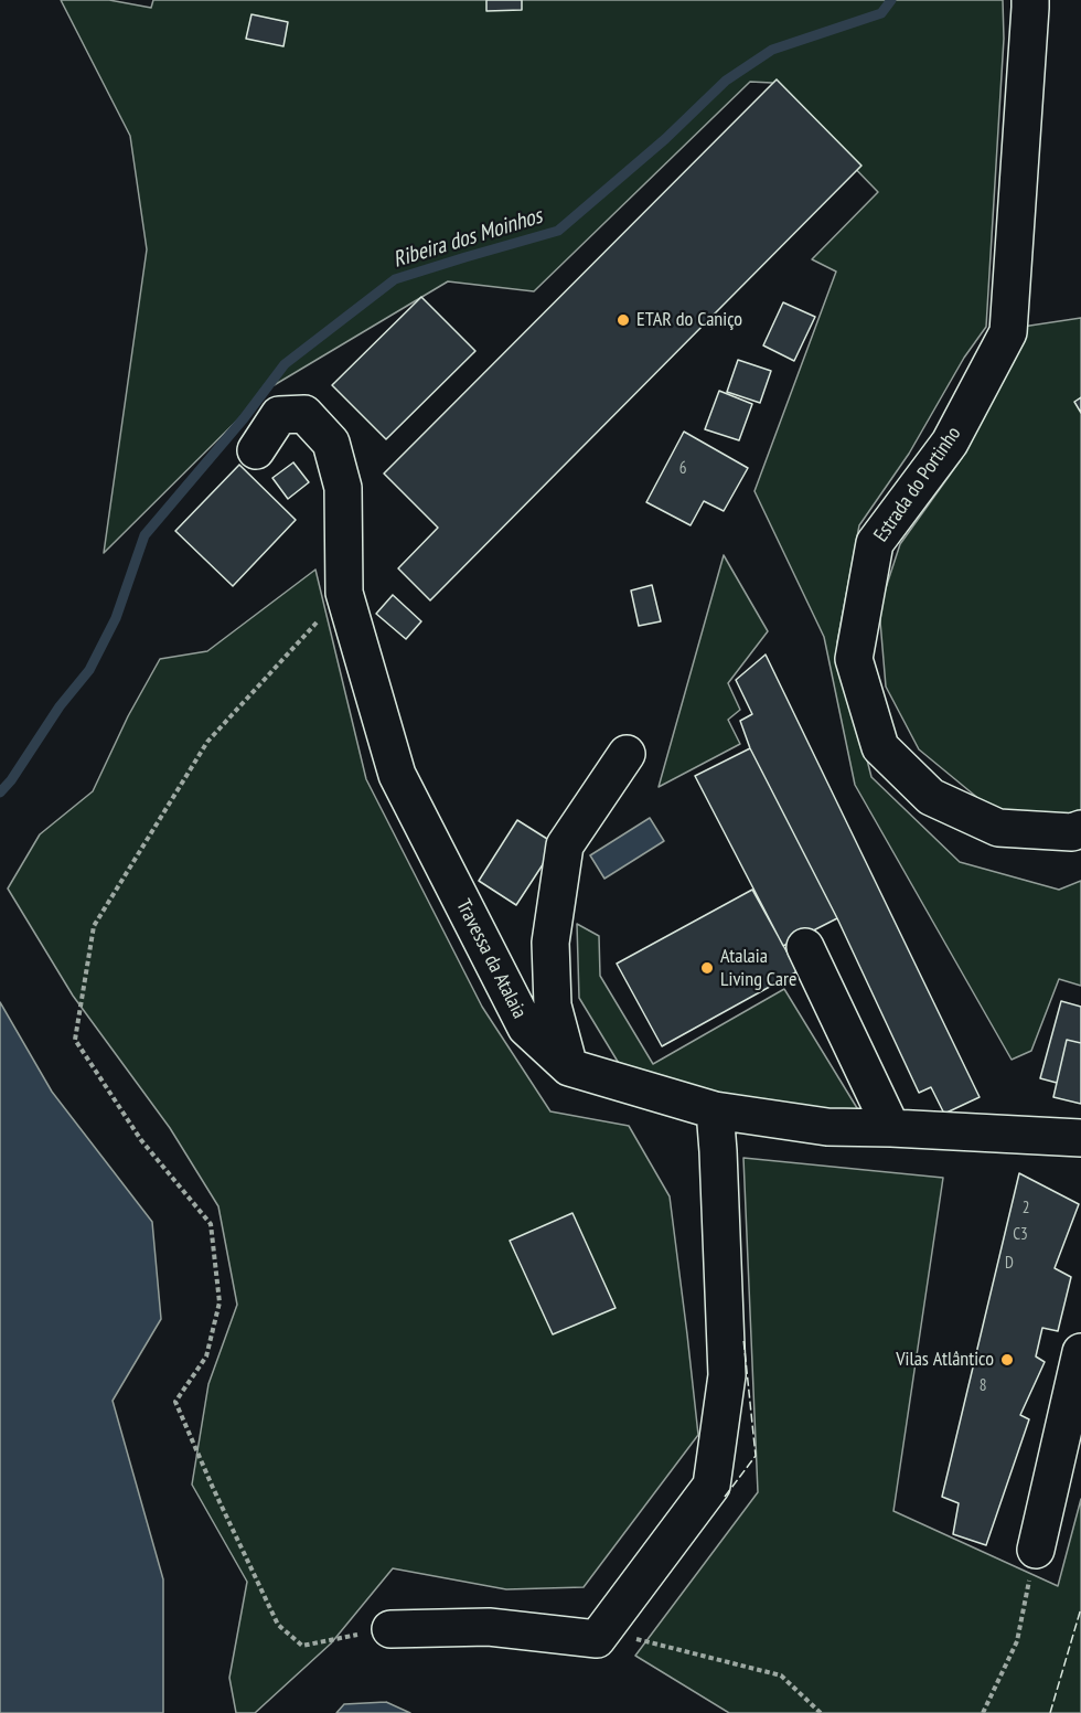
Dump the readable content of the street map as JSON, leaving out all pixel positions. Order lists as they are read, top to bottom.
{
  "streets": {
    "street": ["Estrada do Portinho", "Travessa da Atalaia"]
  },
  "water": ["Ribeira dos Moinhos"],
  "places": ["ETAR do Caniço", "Atalaia Living Care", "Vilas Atlântico"],
  "house_numbers": [
    "6",
    "2",
    "C3",
    "D",
    "8"
  ]
}
